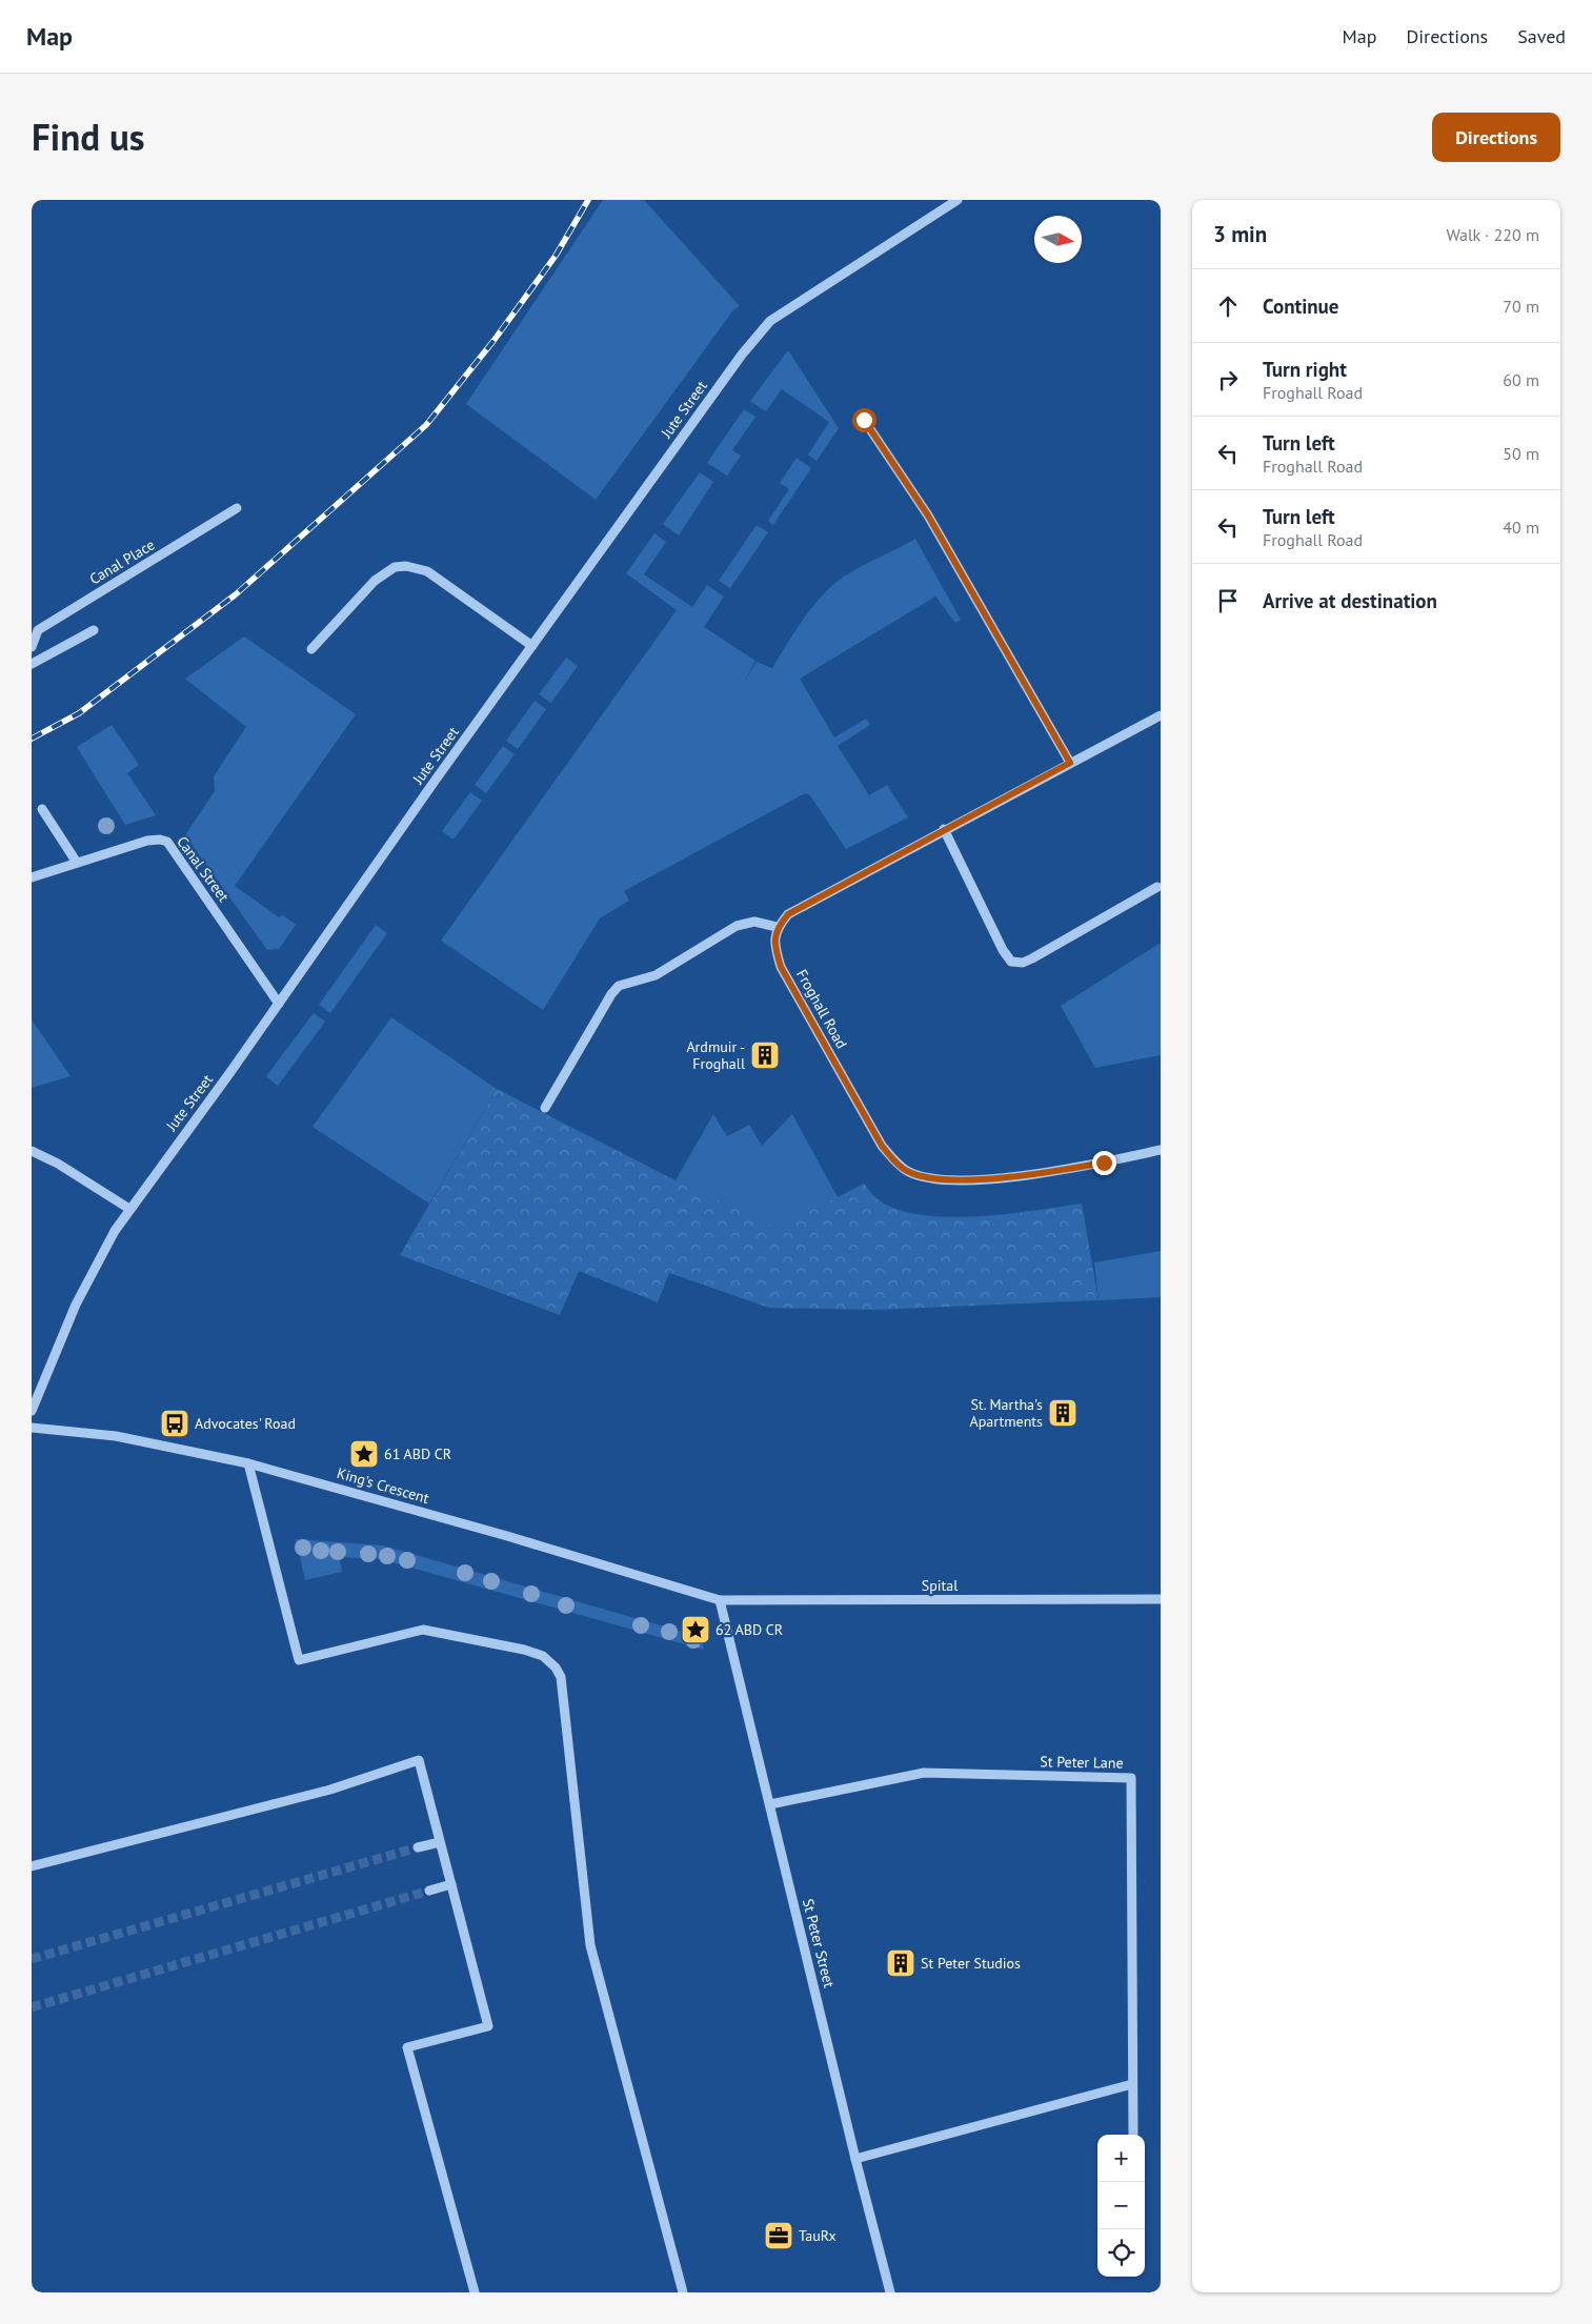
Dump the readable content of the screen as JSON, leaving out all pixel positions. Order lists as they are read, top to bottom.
{
  "streets": {
    "street": [
      "Jute Street",
      "Canal Place",
      "Canal Street",
      "Froghall Road",
      "King's Crescent",
      "Spital",
      "St Peter Lane",
      "St Peter Street"
    ]
  },
  "crossings": [
    ["Jute Street", "Canal Street"],
    ["King's Crescent", "Spital"],
    ["King's Crescent", "St Peter Street"],
    ["Spital", "St Peter Street"],
    ["St Peter Lane", "St Peter Street"]
  ],
  "places": {
    "building": ["Ardmuir - Froghall", "St. Martha's Apartments", "St Peter Studios"],
    "bus stop": ["Advocates' Road"],
    "place": ["61 ABD CR", "62 ABD CR"],
    "office": ["TauRx"]
  },
  "north": "right",
  "page": {
    "header": "Map",
    "nav": ["Map", "Directions", "Saved"],
    "title": "Find us",
    "buttons": "Directions",
    "heading": ["3 min", "Walk · 220 m"],
    "list": [
      ["Continue", "70 m"],
      ["Turn right", "Froghall Road", "60 m"],
      ["Turn left", "Froghall Road", "50 m"],
      ["Turn left", "Froghall Road", "40 m"],
      "Arrive at destination"
    ],
    "map_buttons": ["+", "−"]
  }
}
